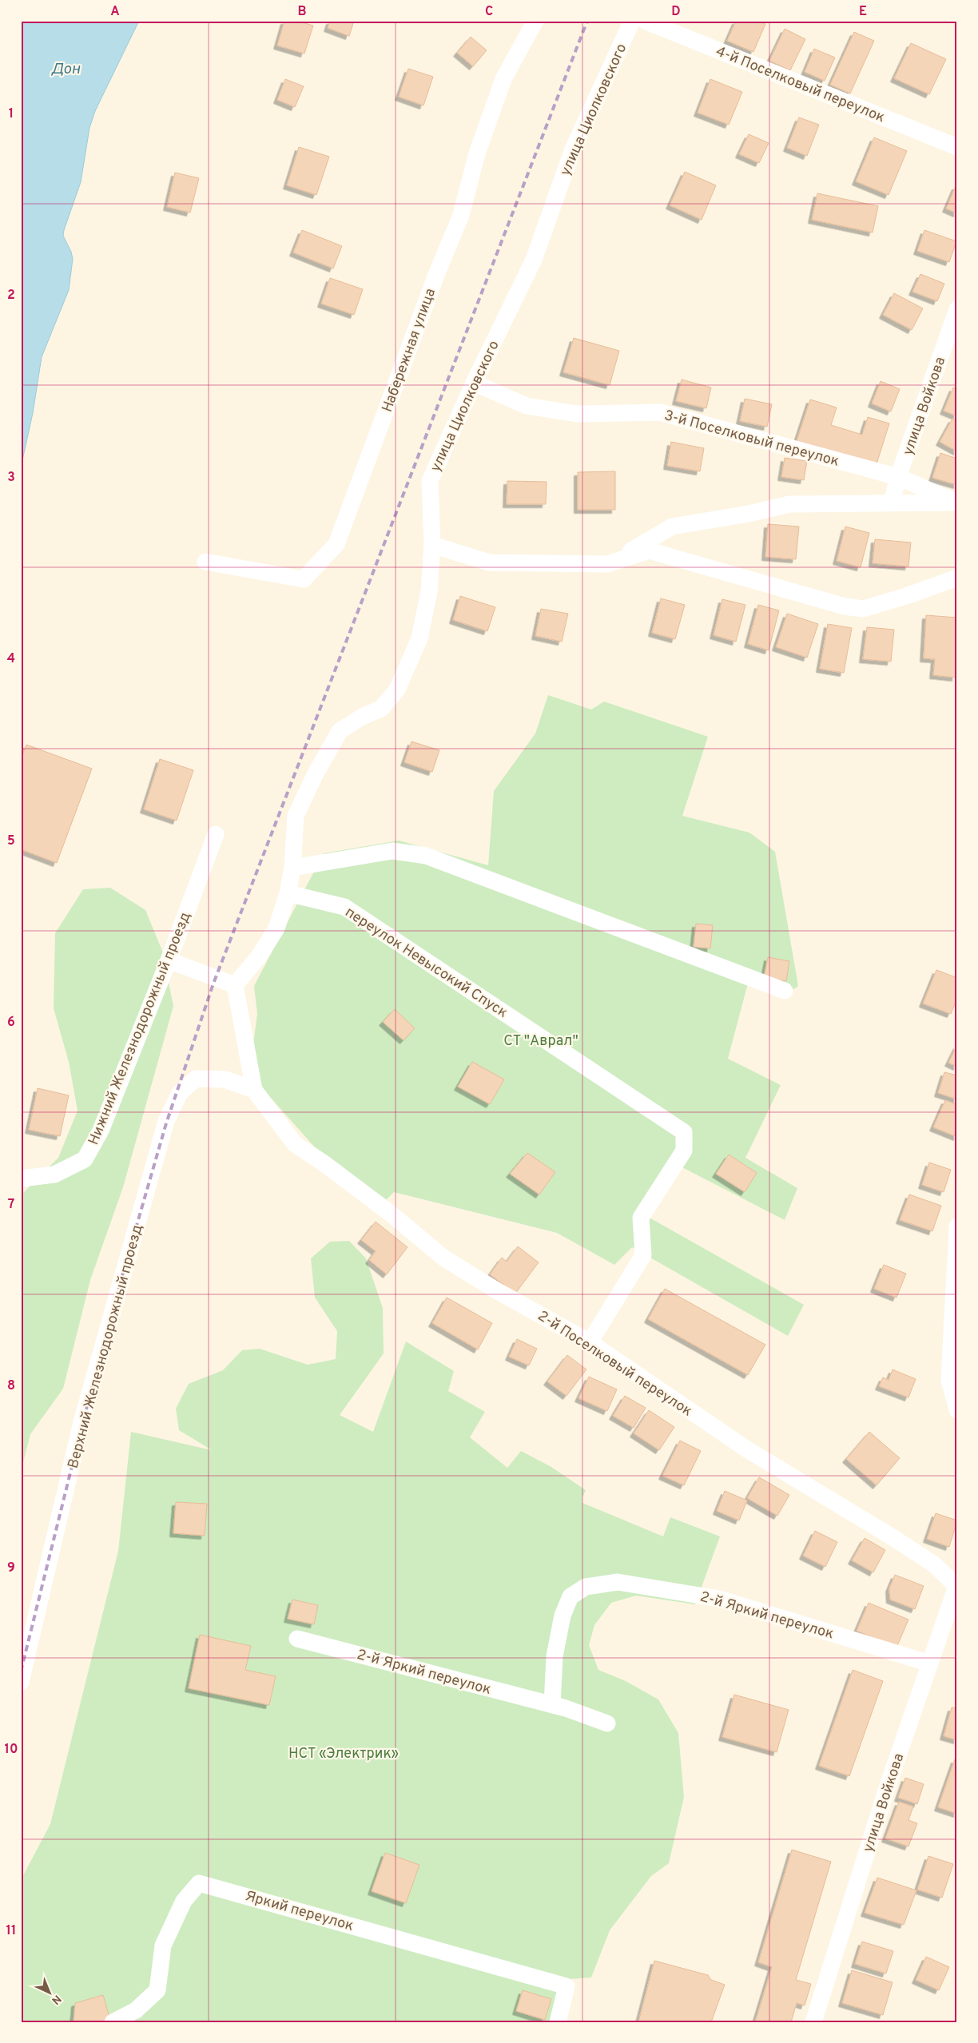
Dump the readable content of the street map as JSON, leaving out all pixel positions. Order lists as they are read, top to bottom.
{
  "streets": {
    "street": [
      "4-й Поселковый переулок",
      "улица Циолковского",
      "Набережная улица",
      "улица Войкова",
      "3-й Поселковый переулок",
      "переулок Невысокий Спуск",
      "Нижний Железнодорожный проезд",
      "Верхний Железнодорожный проезд",
      "2-й Поселковый переулок",
      "2-й Яркий переулок",
      "Яркий переулок"
    ]
  },
  "crossings": [
    ["улица Циолковского", "3-й Поселковый переулок"],
    ["улица Циолковского", "переулок Невысокий Спуск"],
    ["улица Войкова", "3-й Поселковый переулок"],
    ["улица Войкова", "2-й Поселковый переулок"],
    ["улица Войкова", "2-й Яркий переулок"],
    ["переулок Невысокий Спуск", "2-й Поселковый переулок"],
    ["Верхний Железнодорожный проезд", "2-й Поселковый переулок"]
  ],
  "water": ["Дон"],
  "parks": ["СТ \"Аврал\"", "НСТ «Электрик»"],
  "north": "bottom right",
  "grid": {
    "columns": [
      "A",
      "B",
      "C",
      "D",
      "E"
    ],
    "rows": [
      "1",
      "2",
      "3",
      "4",
      "5",
      "6",
      "7",
      "8",
      "9",
      "10",
      "11"
    ]
  }
}
